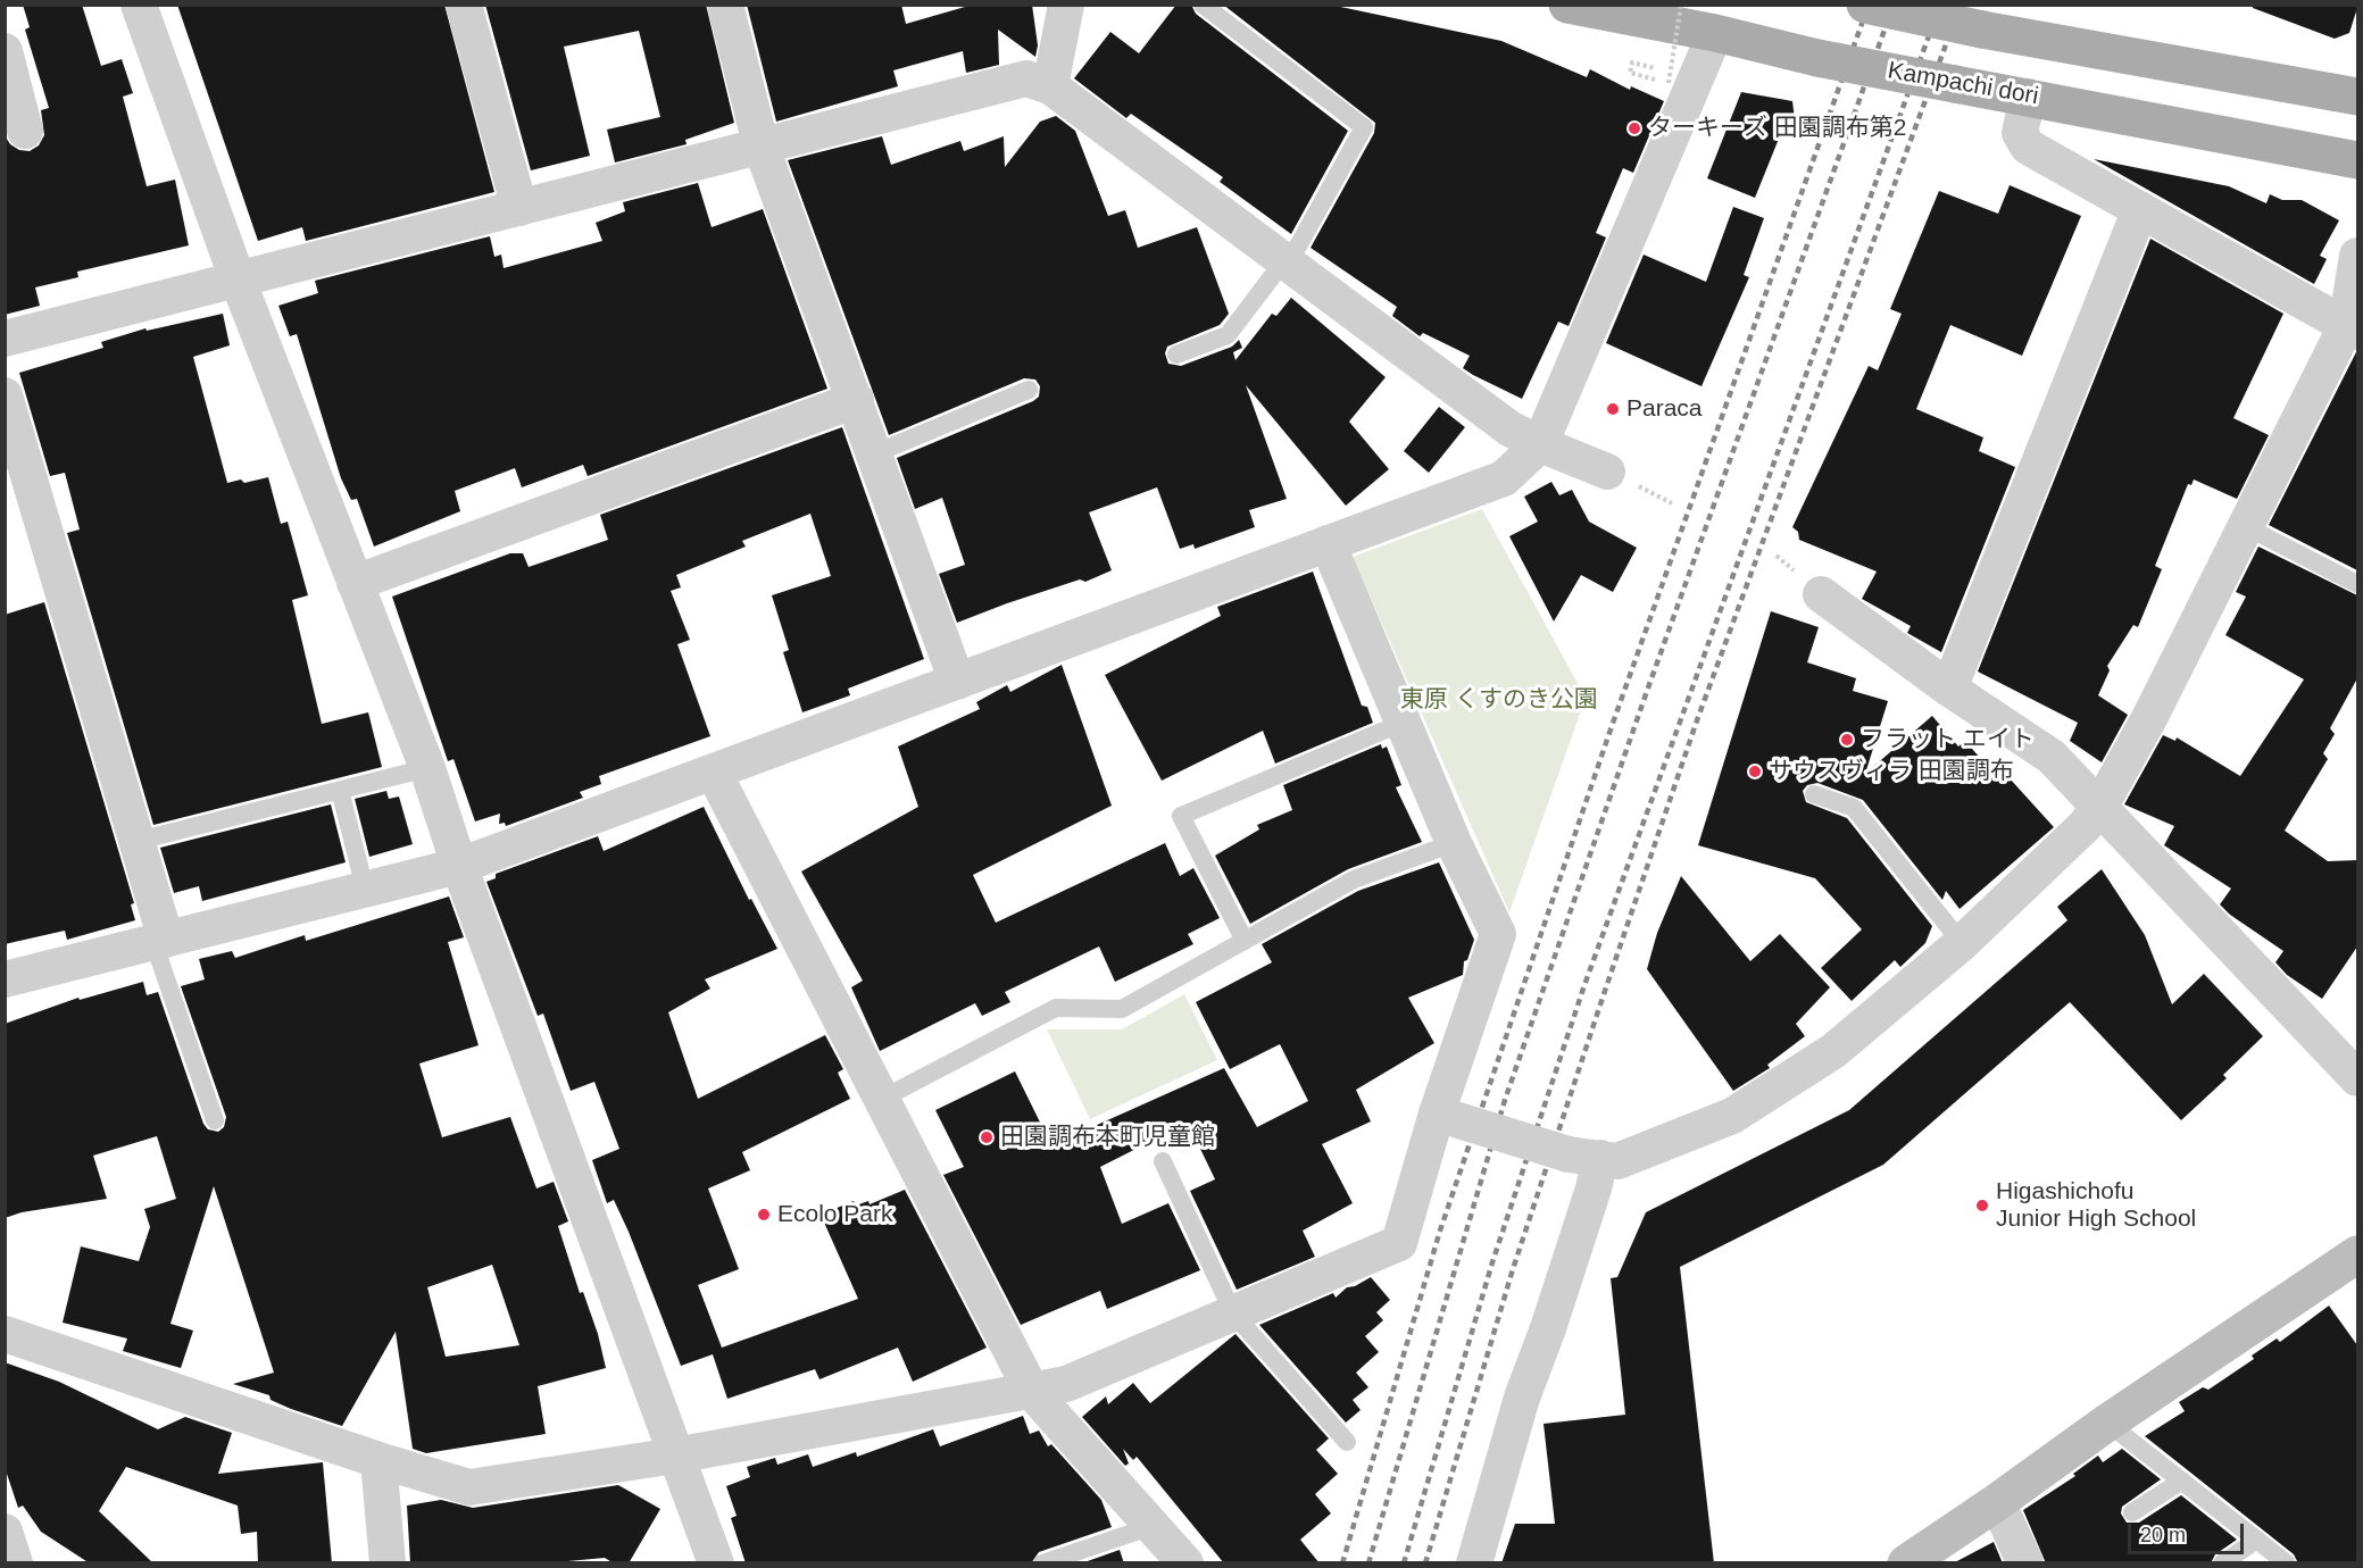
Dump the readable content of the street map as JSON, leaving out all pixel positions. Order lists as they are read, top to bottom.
{
  "streets": {
    "main road": ["Kampachi dori"]
  },
  "parks": ["東原 くすのき公園"],
  "places": [
    "ターキーズ 田園調布第2",
    "Paraca",
    "フラット エイト",
    "サウスヴィラ 田園調布",
    "田園調布本町児童館",
    "Higashichofu Junior High School",
    "Ecolo Park"
  ],
  "scale_bar": "20 m"
}
